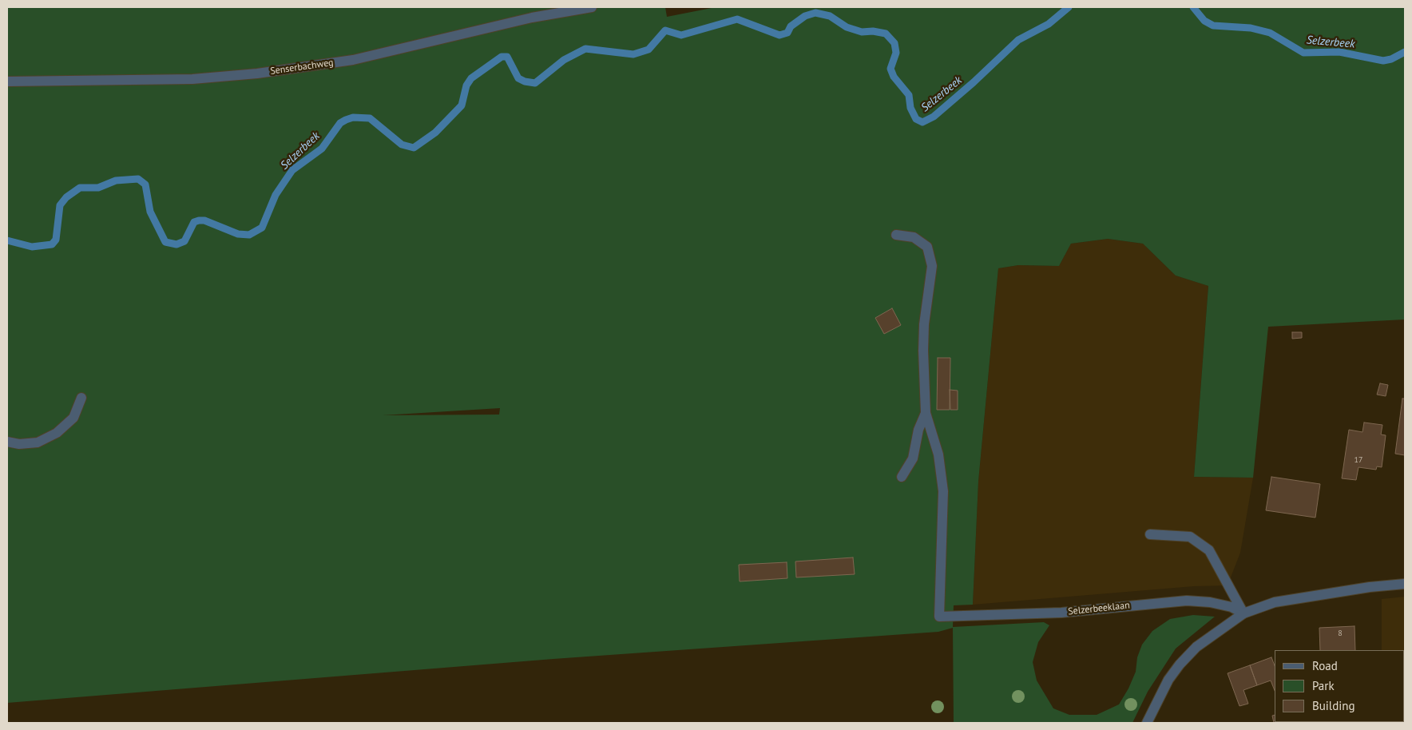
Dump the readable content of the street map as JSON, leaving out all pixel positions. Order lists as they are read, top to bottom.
{
  "streets": {
    "street": ["Senserbachweg", "Selzerbeeklaan"]
  },
  "water": ["Selzerbeek"],
  "house_numbers": ["17", "8"],
  "legend": ["Road", "Park", "Building"]
}
